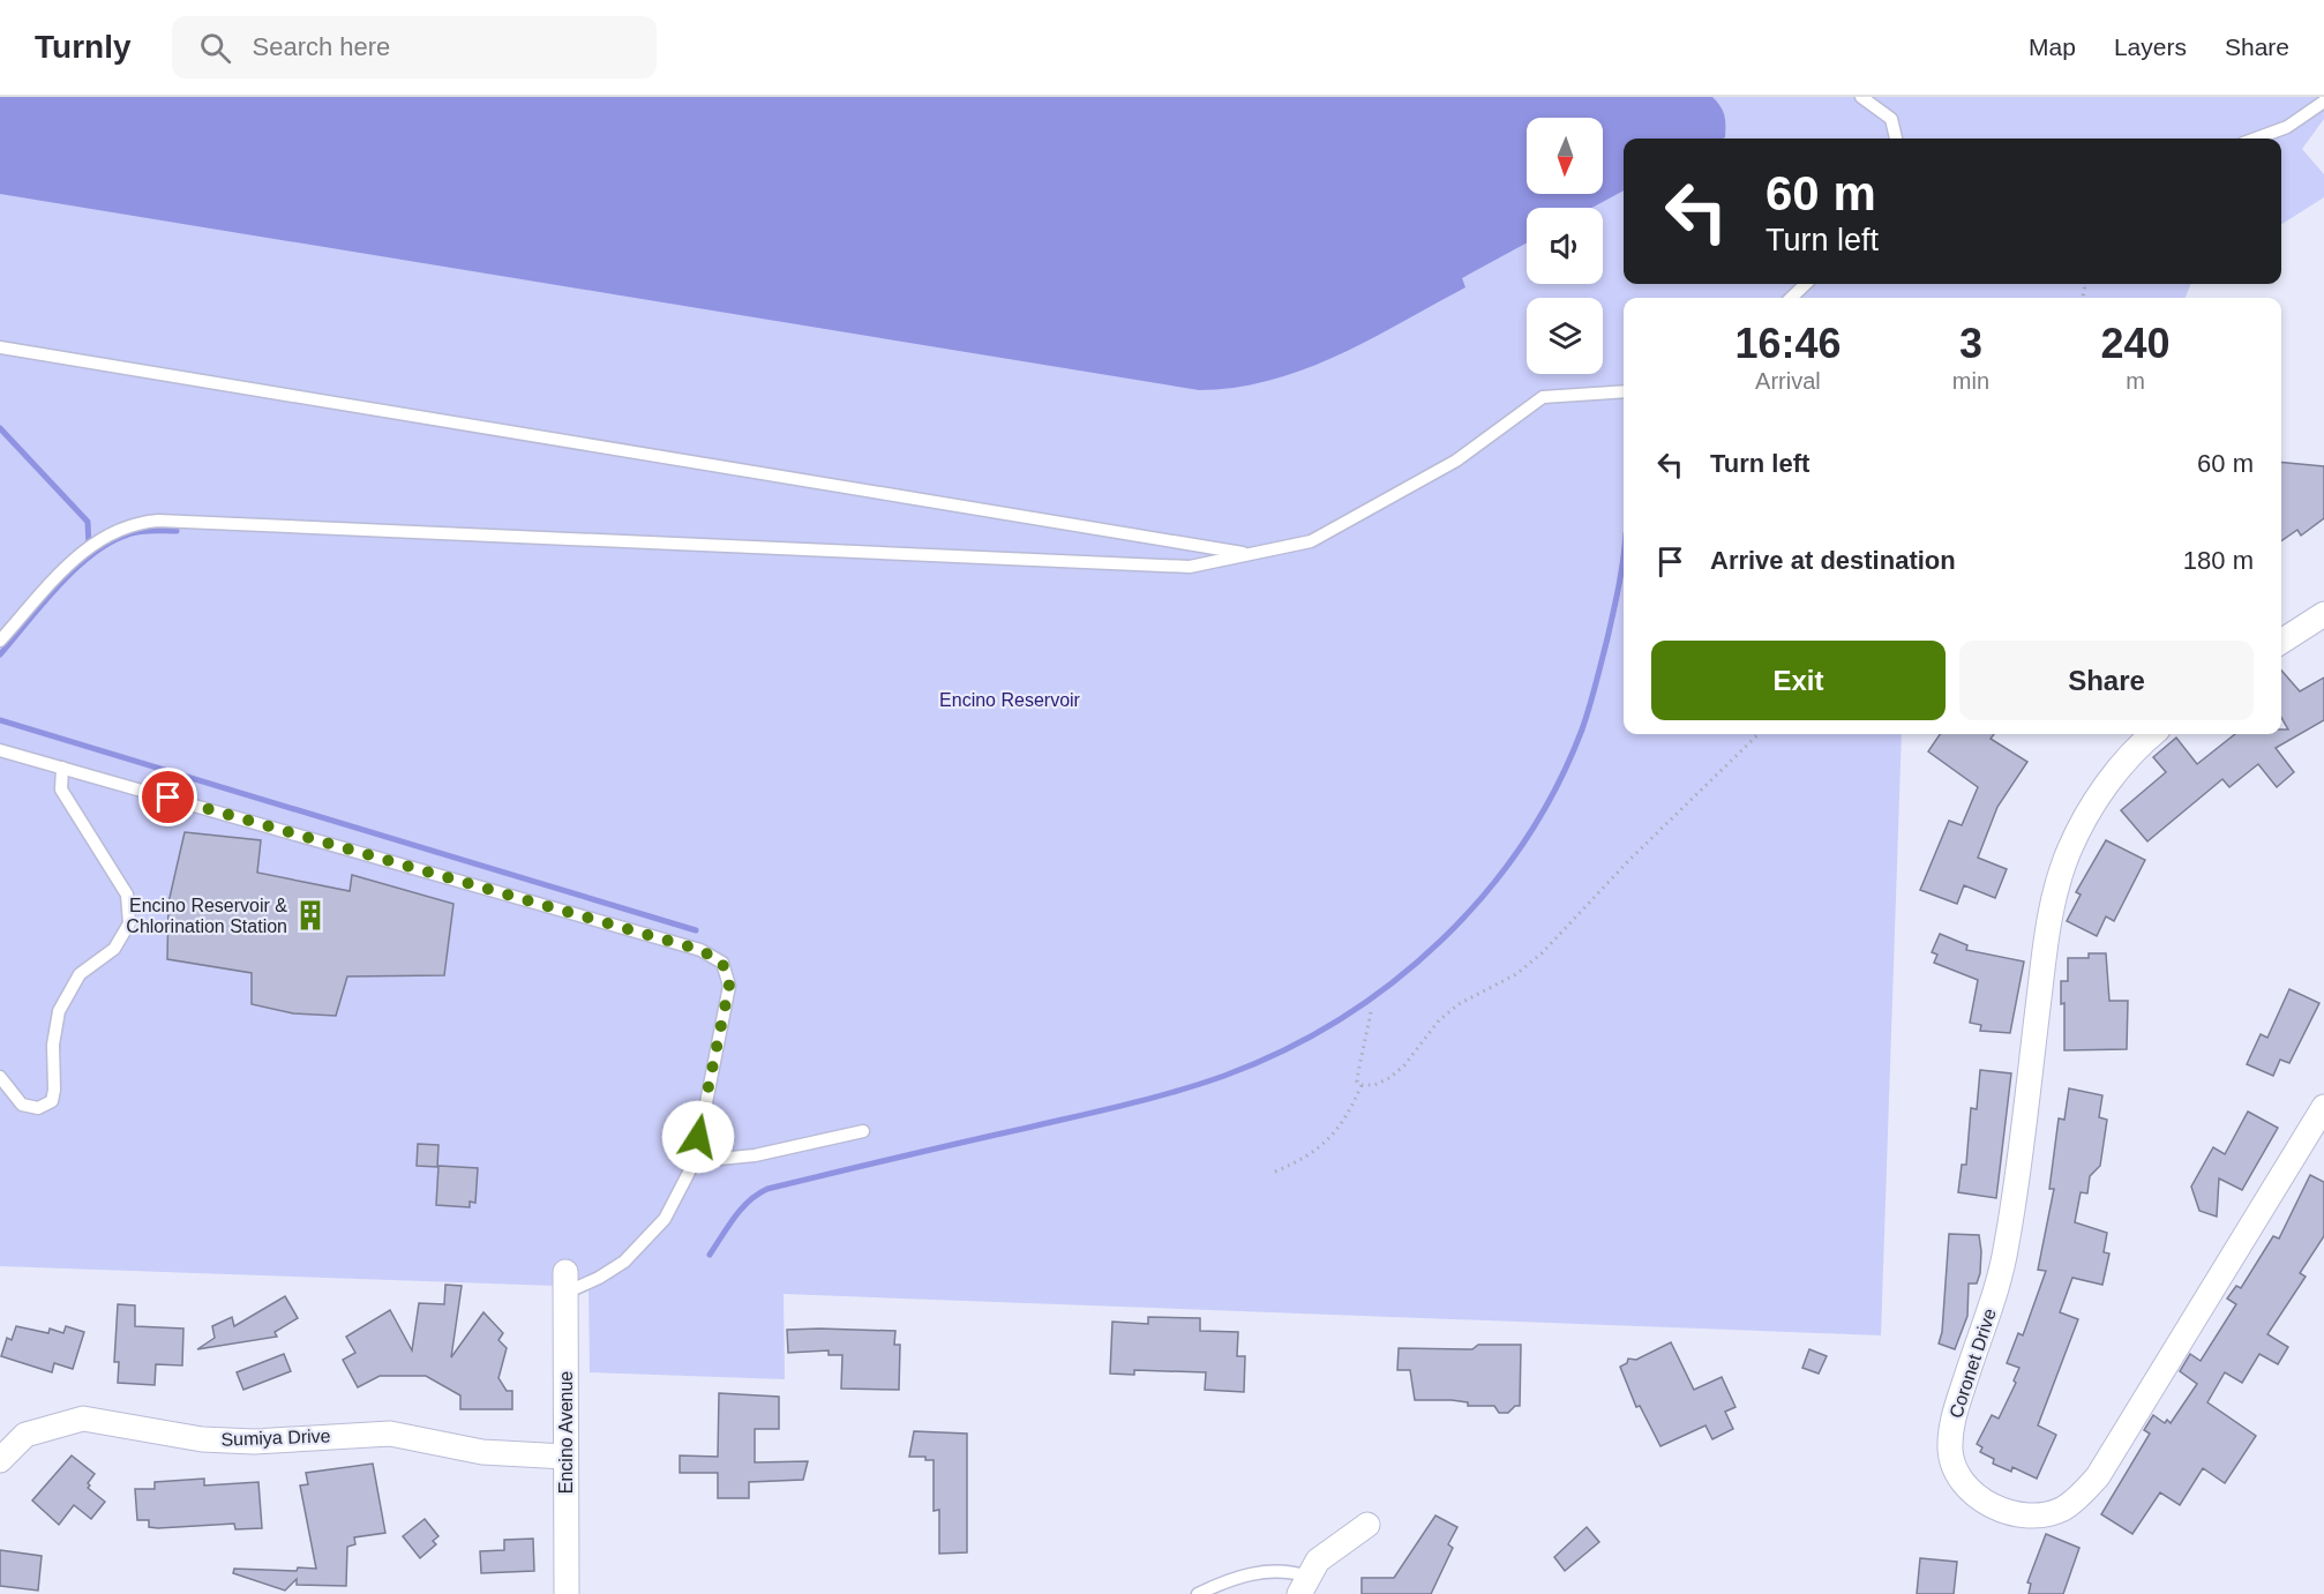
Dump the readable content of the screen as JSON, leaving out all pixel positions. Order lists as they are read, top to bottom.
{
  "streets": {
    "street": ["Coronet Drive", "Encino Avenue", "Sumiya Drive"]
  },
  "crossings": [
    ["Encino Avenue", "Sumiya Drive"]
  ],
  "parks": ["Encino Reservoir"],
  "places": {
    "building": ["Encino Reservoir & Chlorination Station"]
  },
  "north": "bottom",
  "page": {
    "header": "Turnly",
    "search": "Search here",
    "nav": ["Map", "Layers", "Share"],
    "turn": ["60 m", "Turn left"],
    "eta": [
      "16:46",
      "Arrival",
      "3",
      "min",
      "240",
      "m"
    ],
    "list": [
      {
        "name": "Turn left",
        "value": "60 m"
      },
      {
        "name": "Arrive at destination",
        "value": "180 m"
      }
    ],
    "buttons": ["Exit", "Share"]
  }
}
